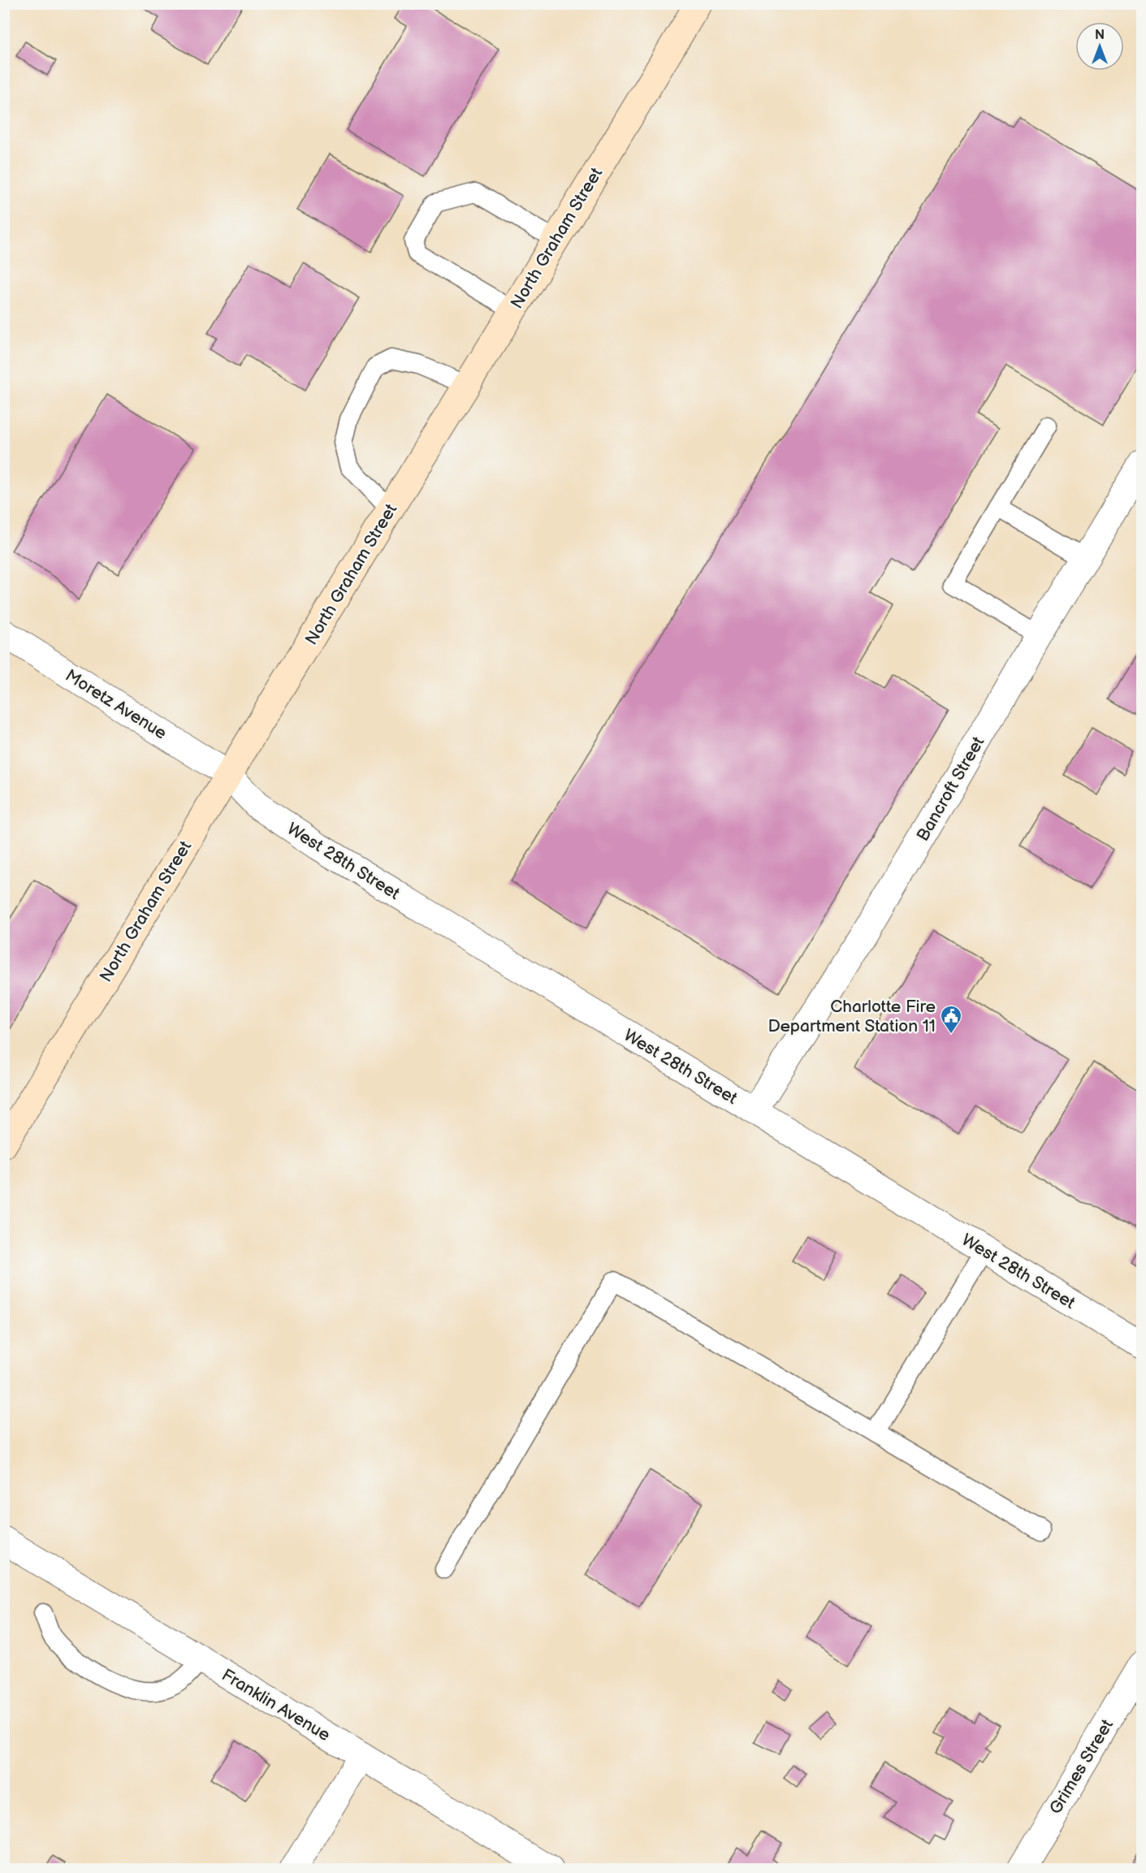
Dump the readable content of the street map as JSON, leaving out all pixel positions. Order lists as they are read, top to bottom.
{
  "streets": {
    "main road": ["North Graham Street"],
    "street": [
      "Moretz Avenue",
      "Bancroft Street",
      "West 28th Street",
      "Franklin Avenue",
      "Grimes Street"
    ]
  },
  "crossings": [
    ["North Graham Street", "Moretz Avenue"],
    ["North Graham Street", "West 28th Street"],
    ["Moretz Avenue", "West 28th Street"],
    ["Bancroft Street", "West 28th Street"]
  ],
  "places": {
    "public building": ["Charlotte Fire Department Station 11"]
  },
  "north": "top"
}
